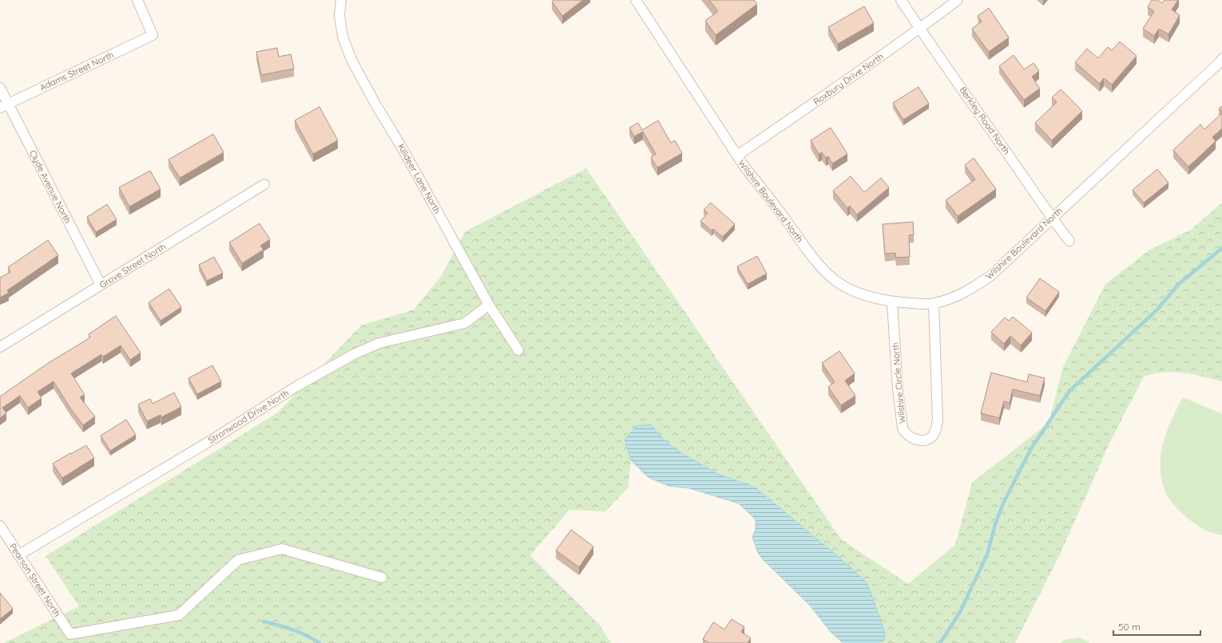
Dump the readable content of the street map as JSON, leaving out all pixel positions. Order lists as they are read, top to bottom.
{
  "streets": {
    "street": [
      "Adams Street North",
      "Roxbury Drive North",
      "Berkley Road North",
      "Killdeer Lane North",
      "Clyde Avenue North",
      "Wilshire Boulevard North",
      "Grove Street North",
      "Wilshire Circle North",
      "Stronwood Drive North",
      "Pearson Street North"
    ]
  },
  "crossings": [
    ["Adams Street North", "Clyde Avenue North"],
    ["Roxbury Drive North", "Berkley Road North"],
    ["Roxbury Drive North", "Wilshire Boulevard North"],
    ["Berkley Road North", "Wilshire Boulevard North"],
    ["Killdeer Lane North", "Stronwood Drive North"],
    ["Clyde Avenue North", "Grove Street North"],
    ["Wilshire Boulevard North", "Wilshire Circle North"],
    ["Stronwood Drive North", "Pearson Street North"]
  ],
  "scale_bar": "50 m"
}
